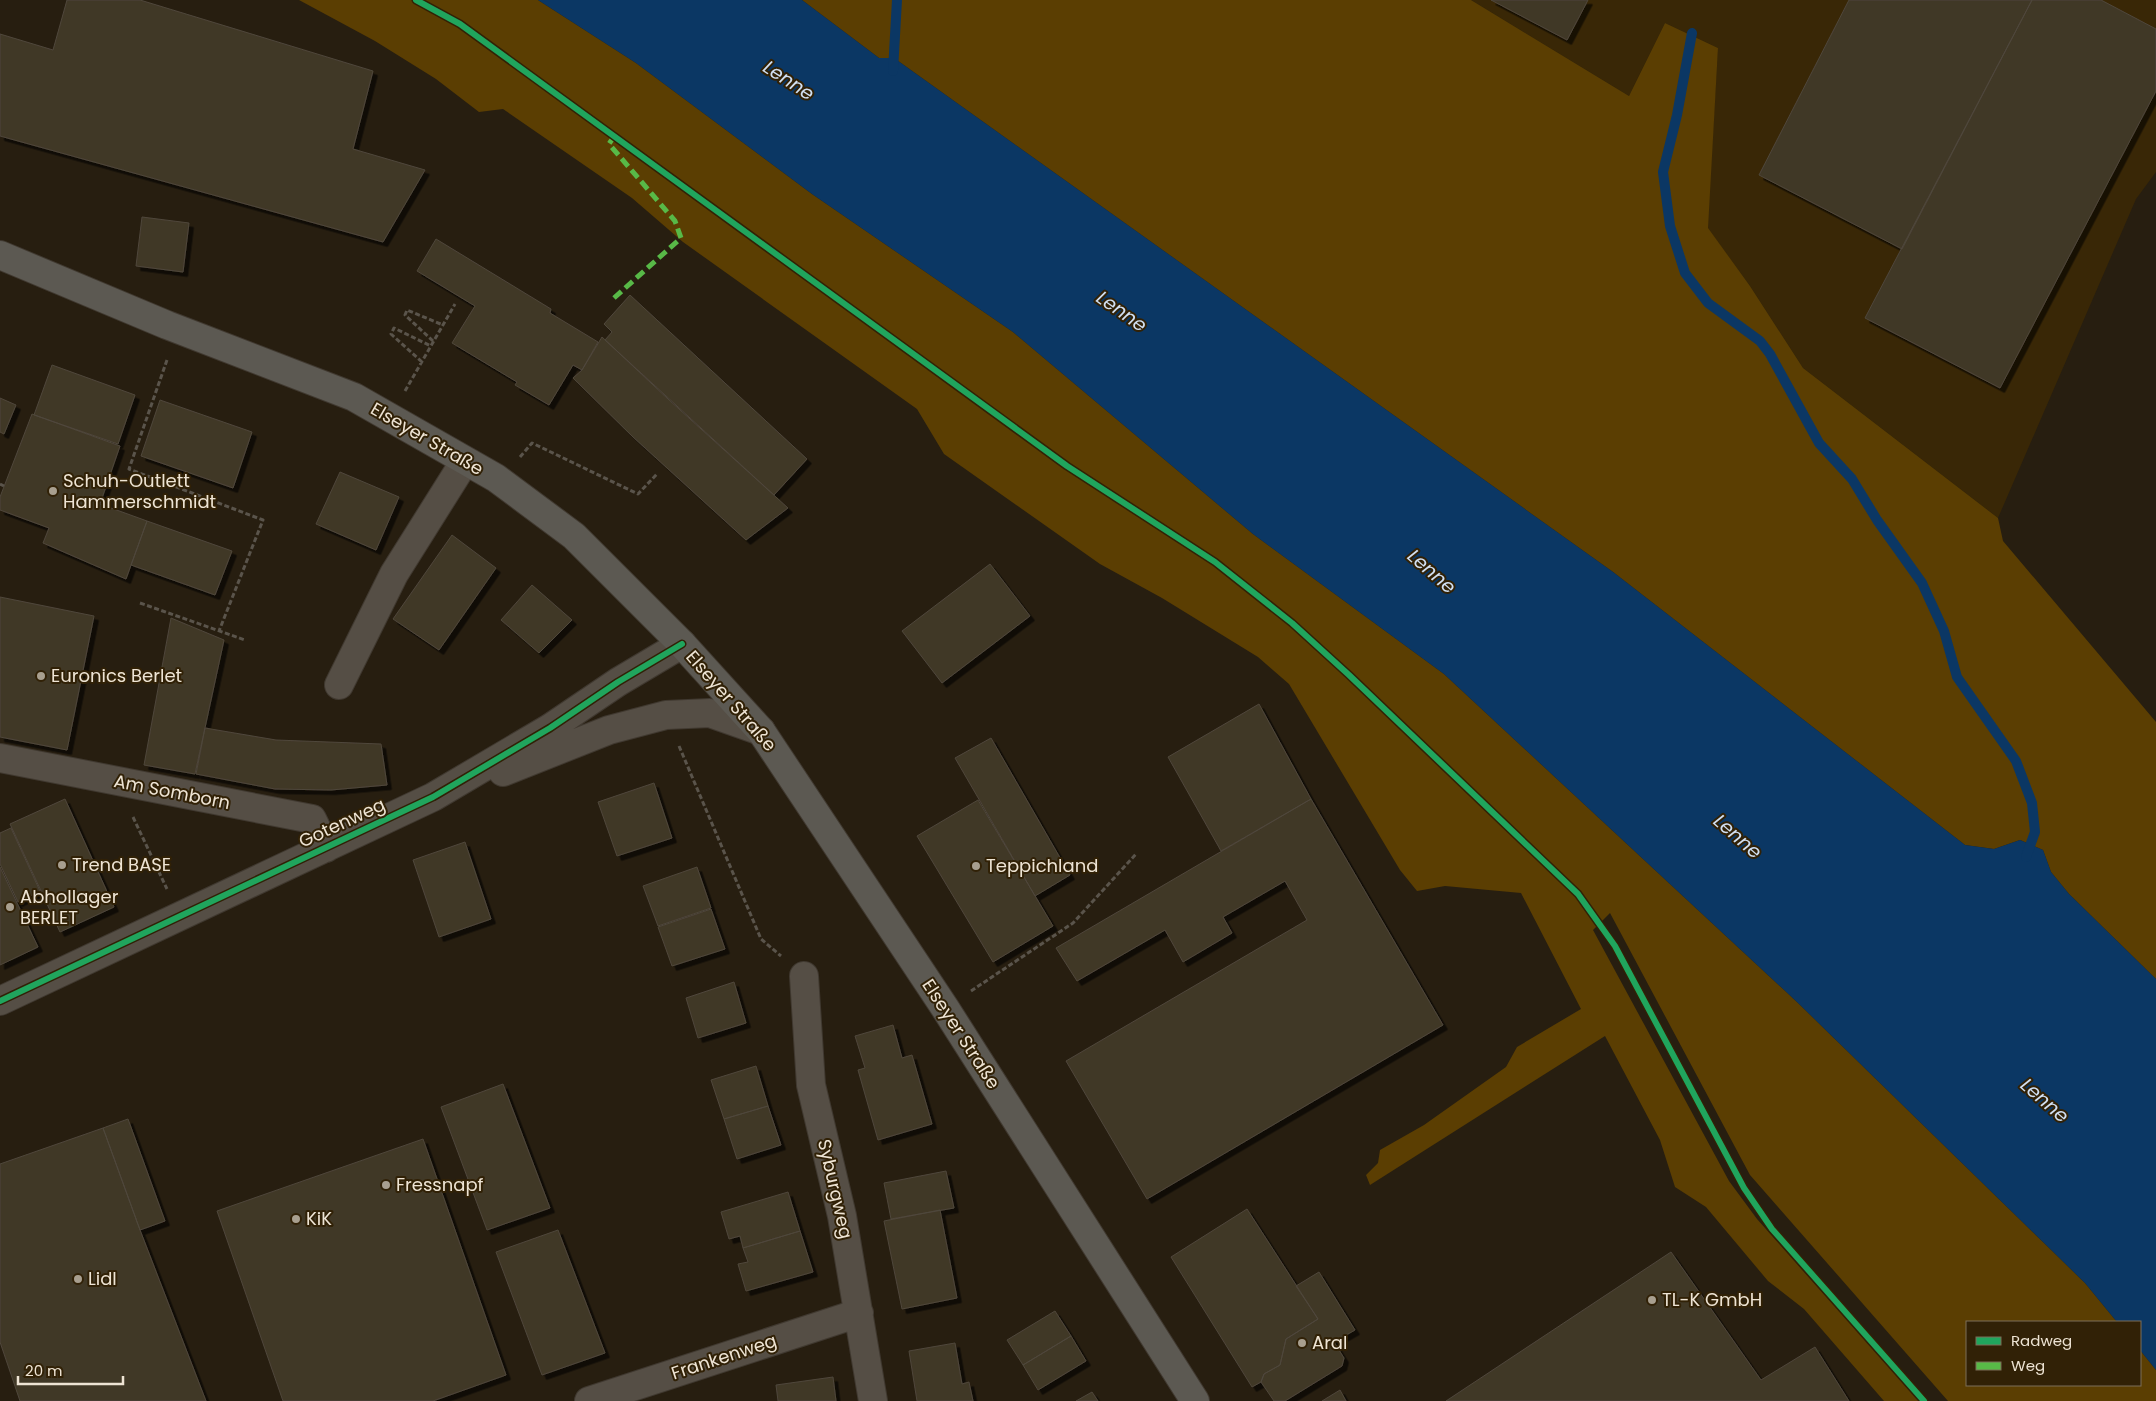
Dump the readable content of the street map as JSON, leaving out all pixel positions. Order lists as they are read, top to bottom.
{
  "streets": {
    "main road": ["Elseyer Straße"],
    "street": [
      "Am Somborn",
      "Gotenweg",
      "Syburgweg",
      "Frankenweg"
    ]
  },
  "crossings": [
    ["Elseyer Straße", "Gotenweg"],
    ["Am Somborn", "Gotenweg"],
    ["Syburgweg", "Frankenweg"]
  ],
  "water": ["Lenne"],
  "places": [
    "Schuh-Outlett Hammerschmidt",
    "Euronics Berlet",
    "Trend BASE",
    "Teppichland",
    "Abhollager BERLET",
    "Fressnapf",
    "KiK",
    "Lidl",
    "TL-K GmbH",
    "Aral"
  ],
  "legend": ["Radweg", "Weg"],
  "scale_bar": "20 m"
}
